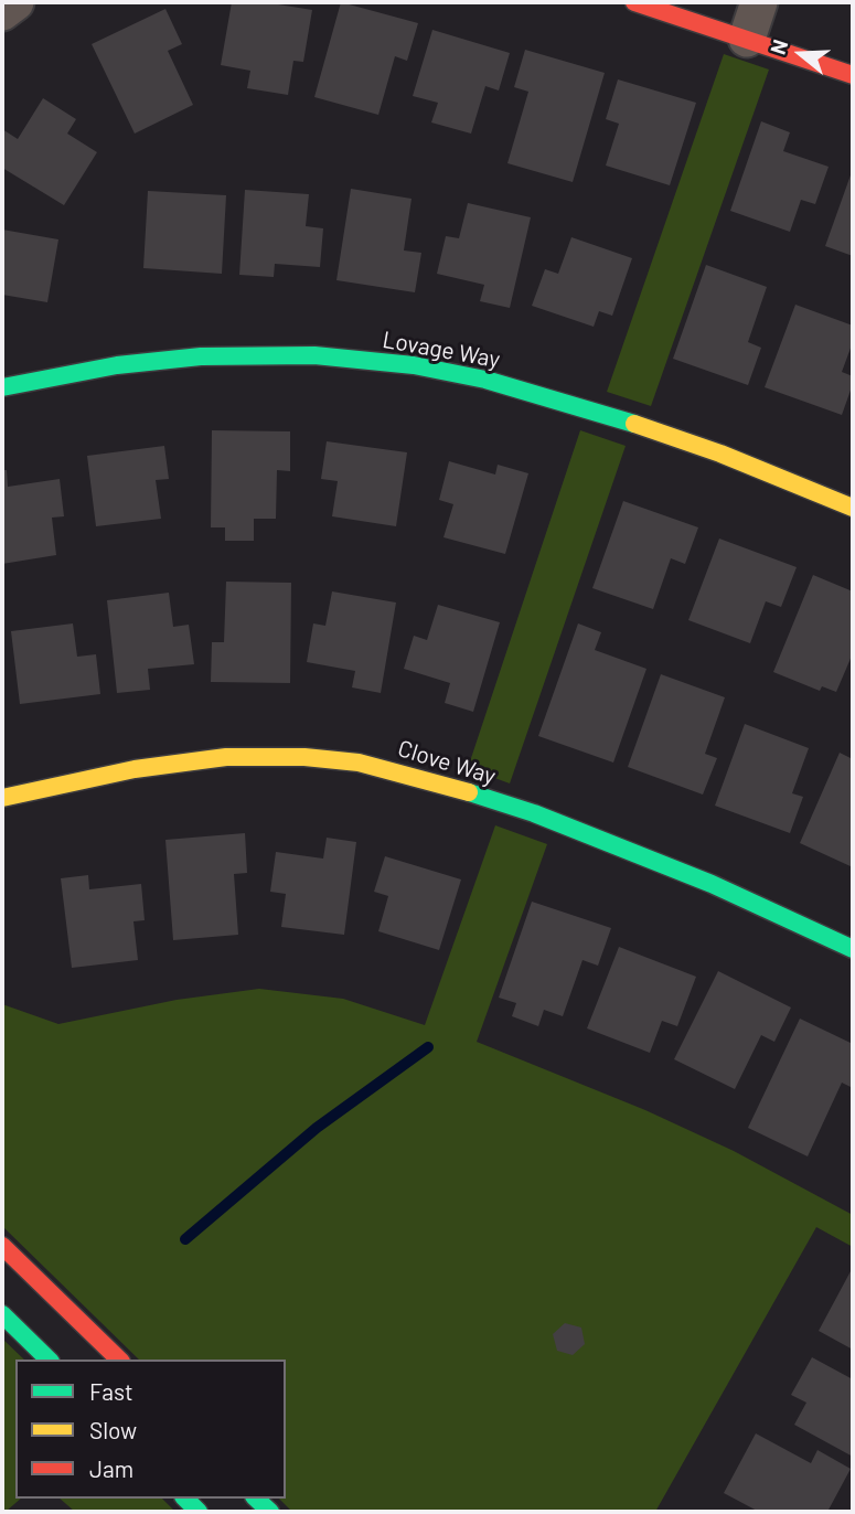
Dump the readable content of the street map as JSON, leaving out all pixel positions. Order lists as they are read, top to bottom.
{
  "streets": {
    "street": ["Lovage Way", "Clove Way"]
  },
  "legend": ["Fast", "Slow", "Jam"],
  "north": "left"
}
